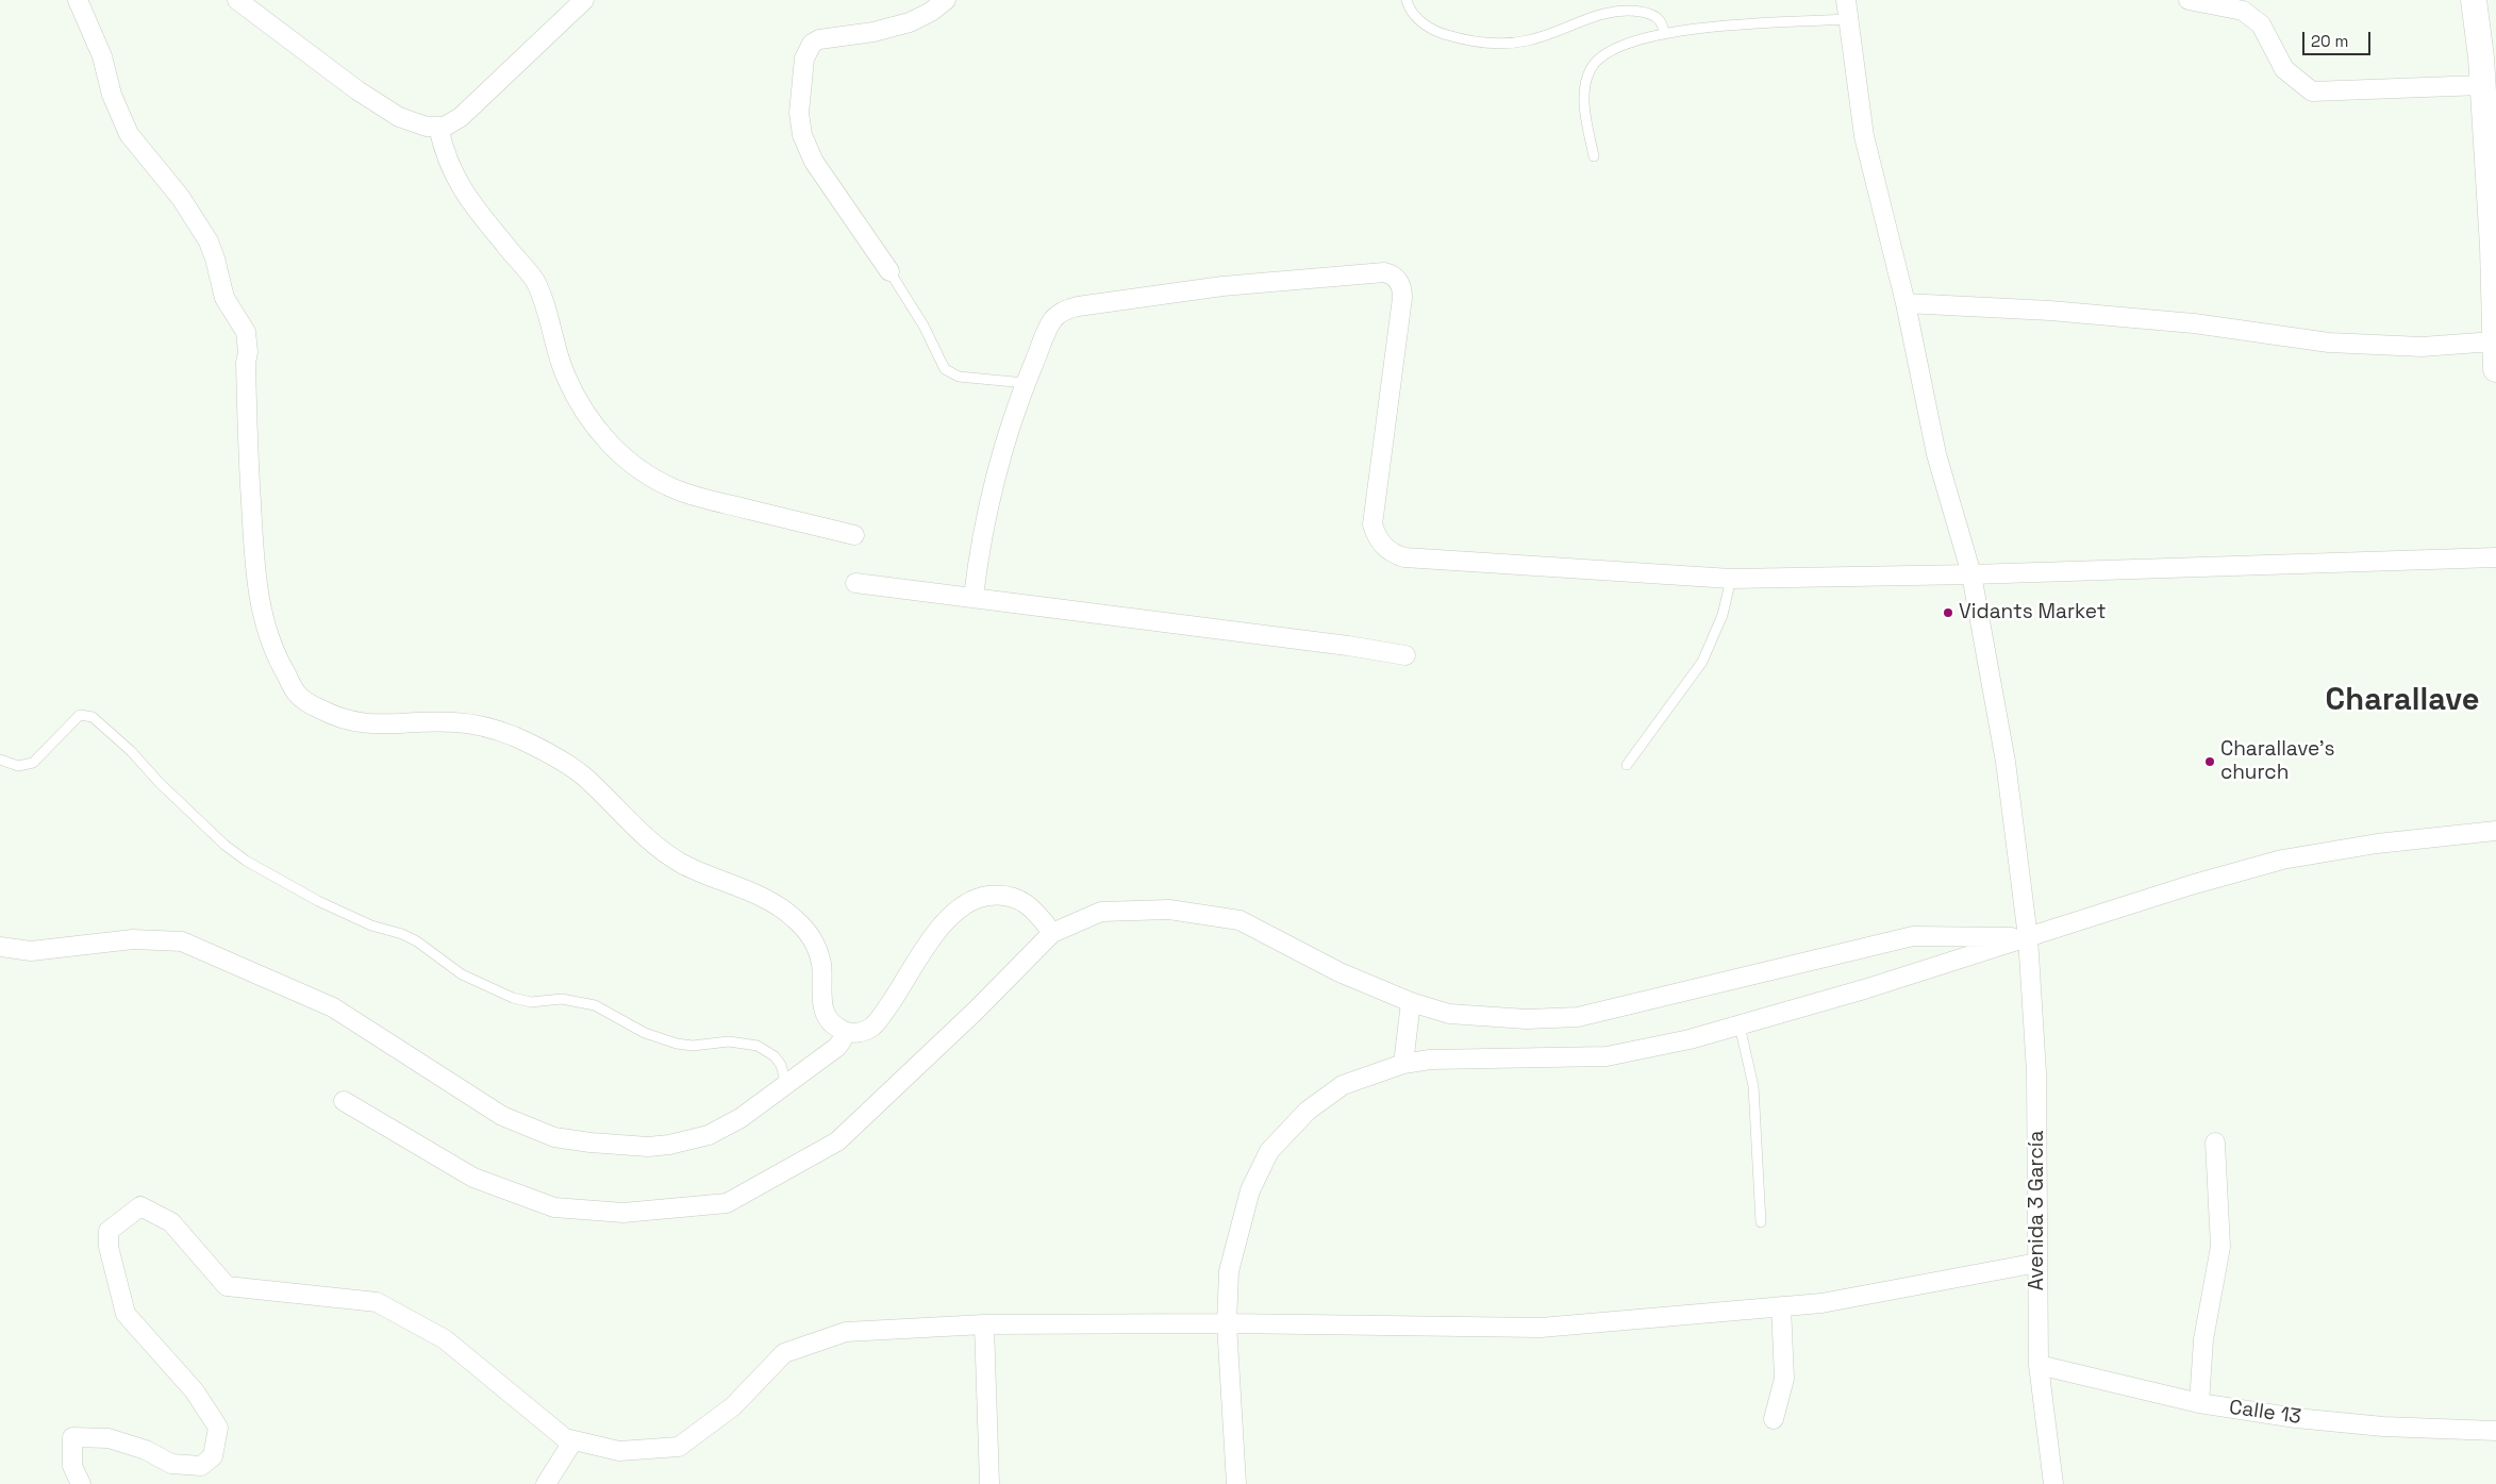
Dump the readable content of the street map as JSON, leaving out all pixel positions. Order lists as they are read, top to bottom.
{
  "streets": {
    "street": ["Avenida 3 García", "Calle 13"]
  },
  "crossings": [
    ["Avenida 3 García", "Calle 13"]
  ],
  "districts": ["Charallave"],
  "places": ["Vidants Market", "Charallave's church"],
  "scale_bar": "20 m"
}
